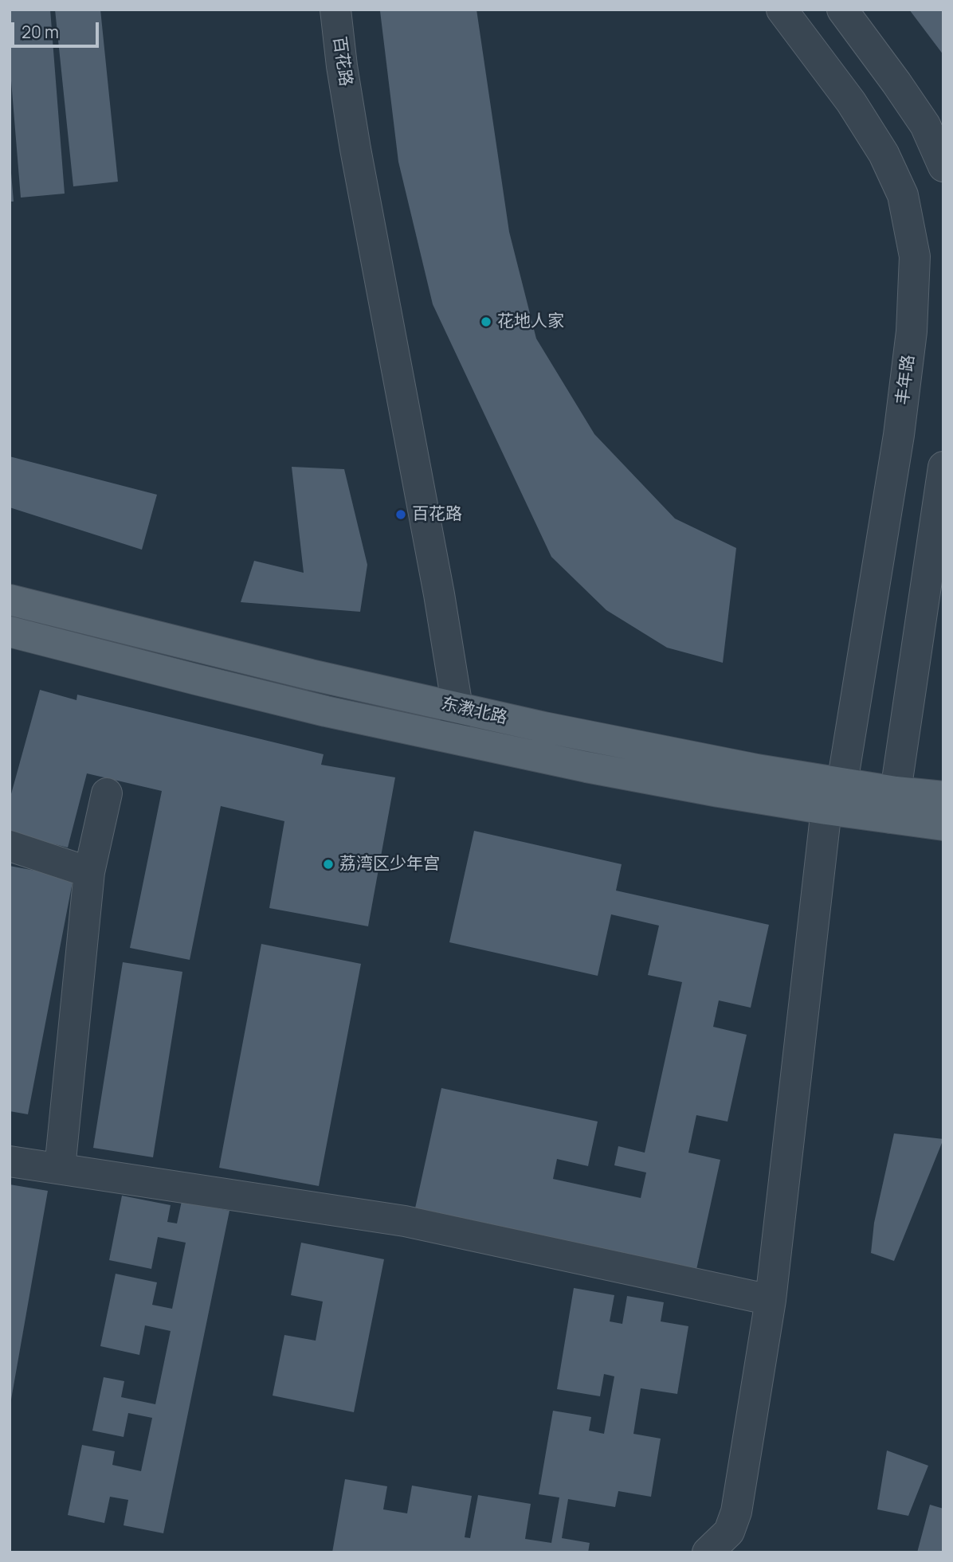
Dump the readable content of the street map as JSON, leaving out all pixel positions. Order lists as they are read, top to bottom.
{
  "streets": {
    "main road": ["东漖北路"],
    "street": ["百花路", "丰年路"]
  },
  "crossings": [
    ["百花路", "东漖北路"],
    ["丰年路", "东漖北路"]
  ],
  "places": ["花地人家", "百花路", "荔湾区少年宫"],
  "scale_bar": "20 m"
}
